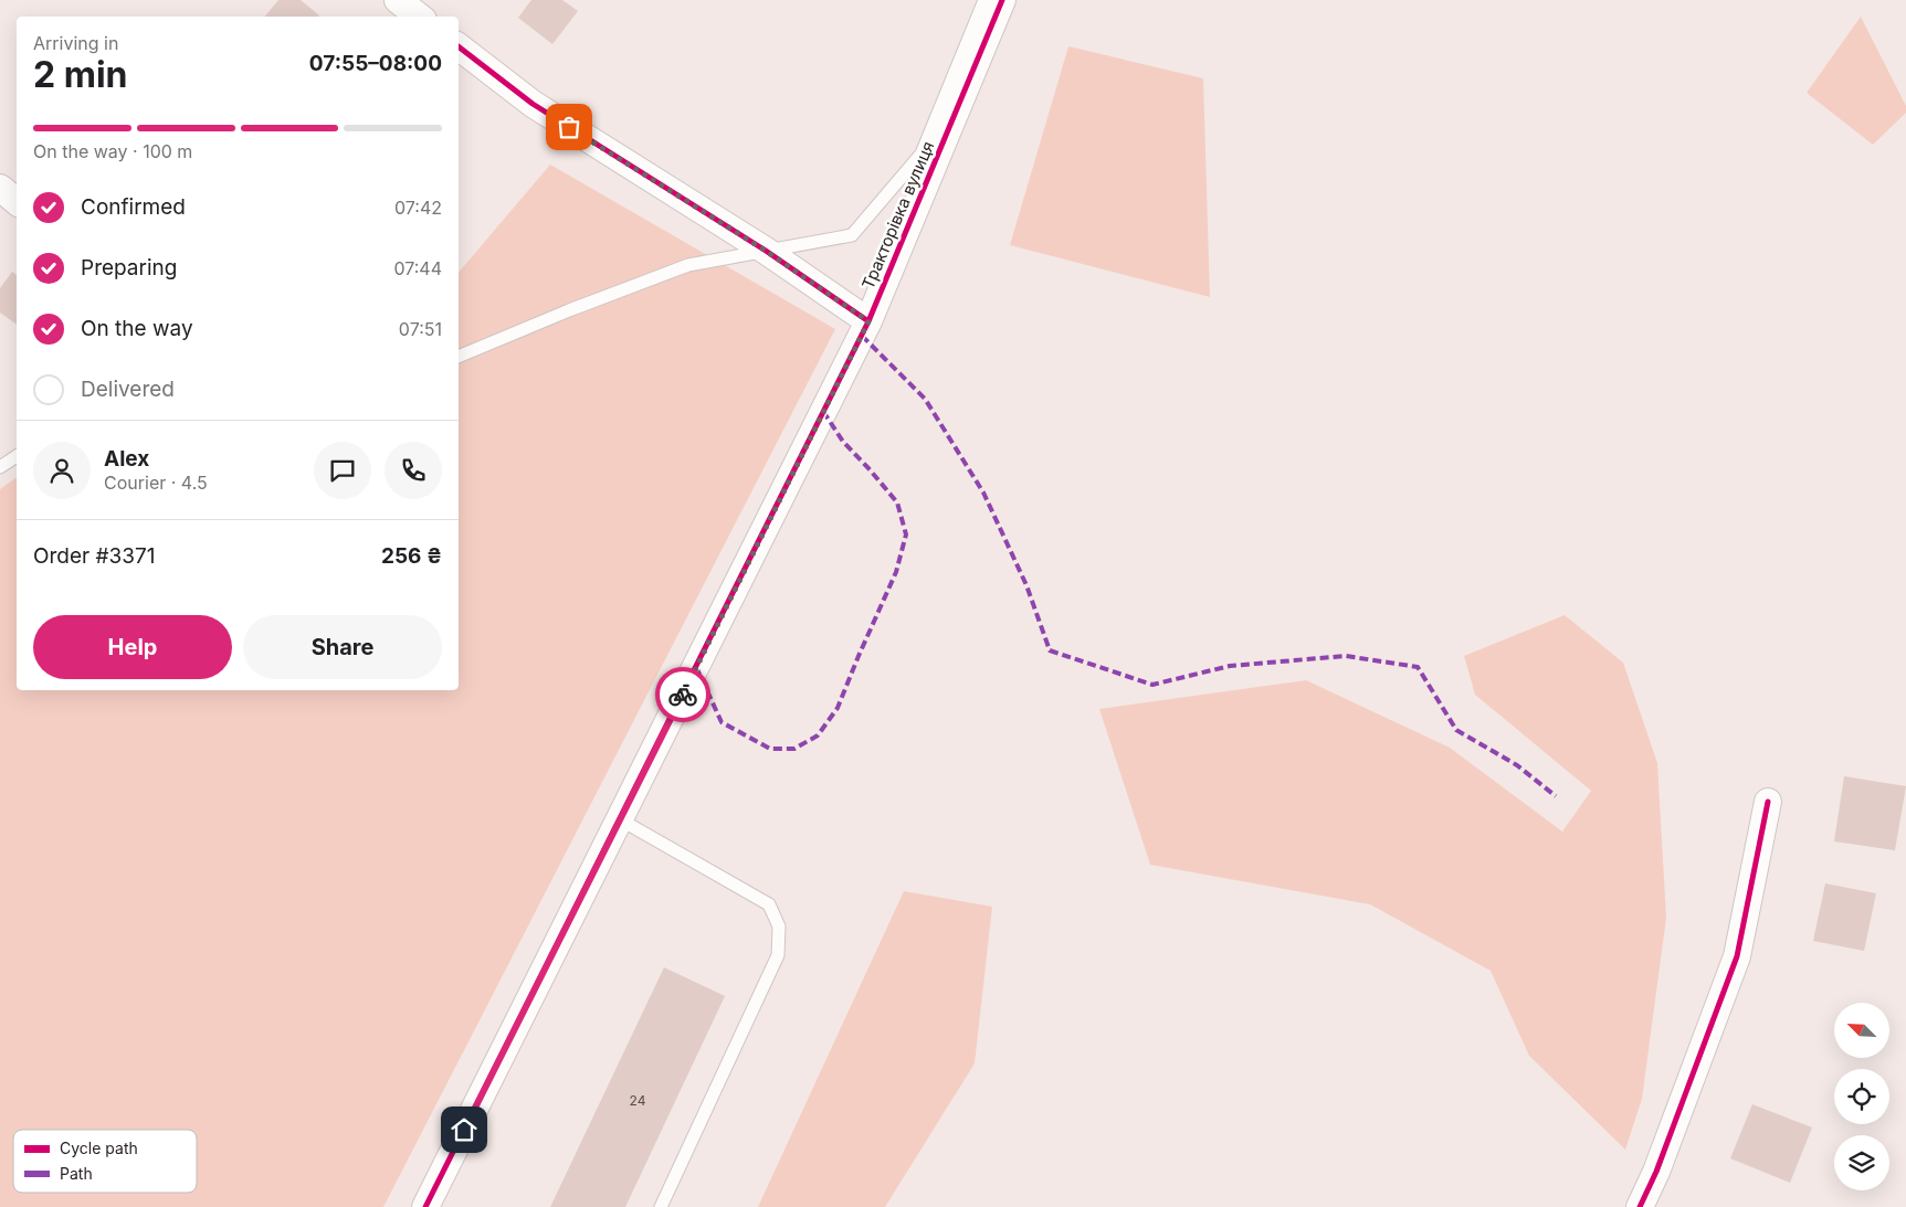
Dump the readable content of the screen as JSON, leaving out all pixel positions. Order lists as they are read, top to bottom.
{
  "streets": {
    "street": ["Тракторівка вулиця"]
  },
  "house_numbers": ["24"],
  "legend": ["Cycle path", "Path"],
  "north": "top left",
  "page": {
    "heading": ["2 min", "Arriving in", "07:55–08:00"],
    "panel": [
      "Alex",
      "Courier · 4.5",
      "Order #3371",
      "256 ₴"
    ],
    "bar": "On the way · 100 m",
    "list": [
      ["Confirmed", "07:42"],
      ["Preparing", "07:44"],
      ["On the way", "07:51"],
      "Delivered"
    ],
    "buttons": ["Help", "Share"]
  }
}
